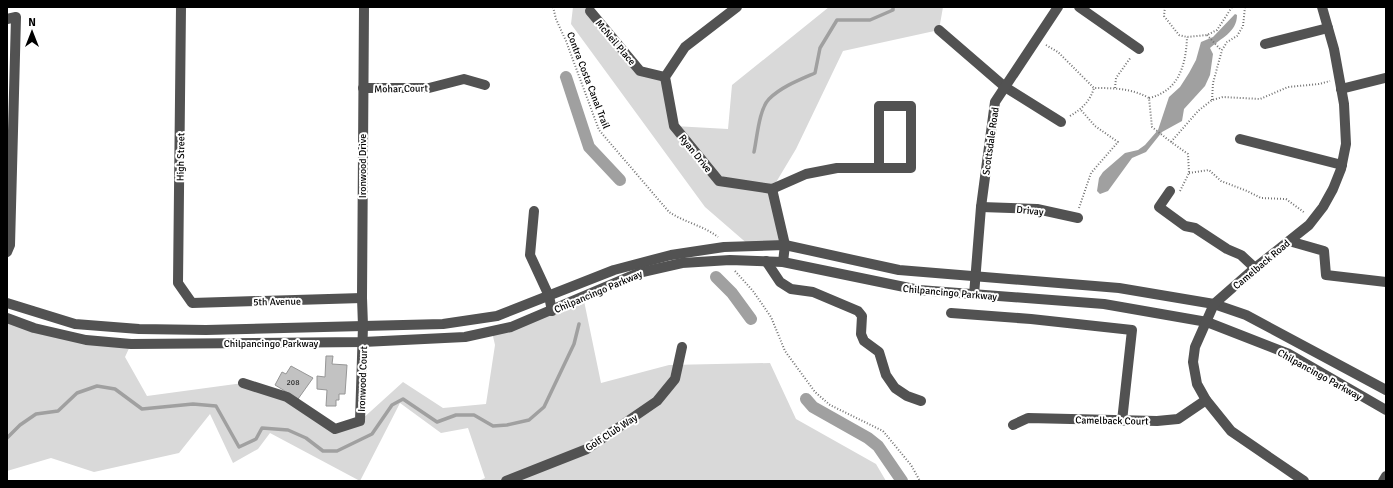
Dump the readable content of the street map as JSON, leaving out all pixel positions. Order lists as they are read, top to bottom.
{
  "streets": {
    "street": [
      "McNeil Place",
      "Mohar Court",
      "Scottsdale Road",
      "Ryan Drive",
      "High Street",
      "Ironwood Drive",
      "Drivay",
      "Camelback Road",
      "Chilpancingo Parkway",
      "5th Avenue",
      "Ironwood Court",
      "Camelback Court",
      "Golf Club Way"
    ],
    "path": ["Contra Costa Canal Trail"]
  },
  "crossings": [
    ["McNeil Place", "Ryan Drive"],
    ["Contra Costa Canal Trail", "Chilpancingo Parkway"],
    ["Mohar Court", "Ironwood Drive"],
    ["Scottsdale Road", "Drivay"],
    ["Scottsdale Road", "Chilpancingo Parkway"],
    ["High Street", "5th Avenue"],
    ["Ironwood Drive", "Chilpancingo Parkway"],
    ["Ironwood Drive", "5th Avenue"],
    ["Ironwood Drive", "Ironwood Court"],
    ["Camelback Road", "Chilpancingo Parkway"],
    ["Camelback Road", "Camelback Court"],
    ["Chilpancingo Parkway", "Ironwood Court"]
  ],
  "house_numbers": ["208"],
  "north": "top"
}
